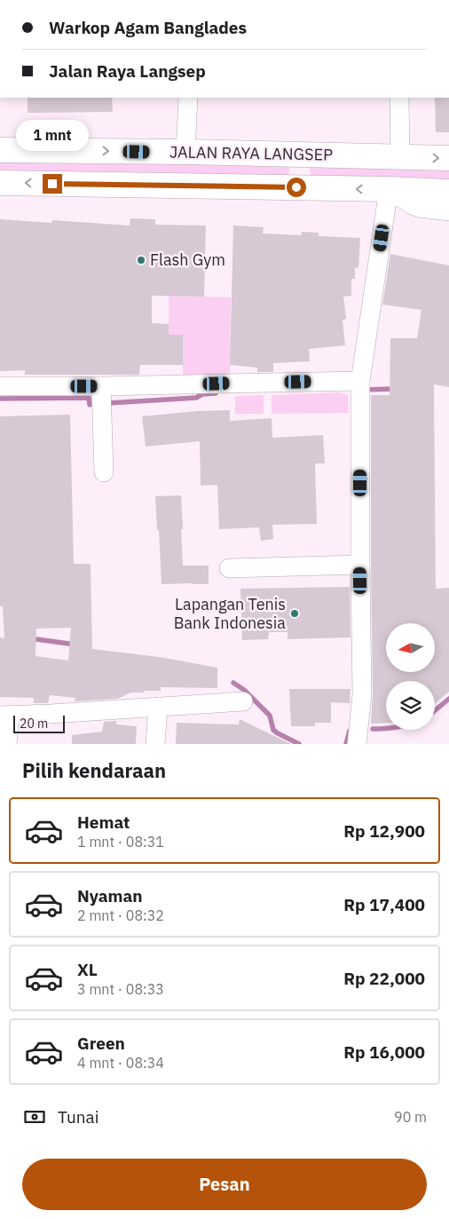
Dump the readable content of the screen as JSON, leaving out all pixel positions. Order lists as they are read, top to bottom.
{
  "streets": {
    "main road": ["JALAN RAYA LANGSEP"]
  },
  "places": ["Flash Gym", "Lapangan Tenis Bank Indonesia"],
  "scale_bar": "20 m",
  "north": "left",
  "page": {
    "banner": ["Warkop Agam Banglades", "Jalan Raya Langsep"],
    "bubble": "1 mnt",
    "scale": "20 m",
    "heading": "Pilih kendaraan",
    "list": [
      {
        "name": "Hemat",
        "note": "1 mnt · 08:31",
        "value": "Rp 12,900"
      },
      {
        "name": "Nyaman",
        "note": "2 mnt · 08:32",
        "value": "Rp 17,400"
      },
      {
        "name": "XL",
        "note": "3 mnt · 08:33",
        "value": "Rp 22,000"
      },
      {
        "name": "Green",
        "note": "4 mnt · 08:34",
        "value": "Rp 16,000"
      }
    ],
    "pay": ["Tunai", "90 m"],
    "buttons": "Pesan"
  }
}
